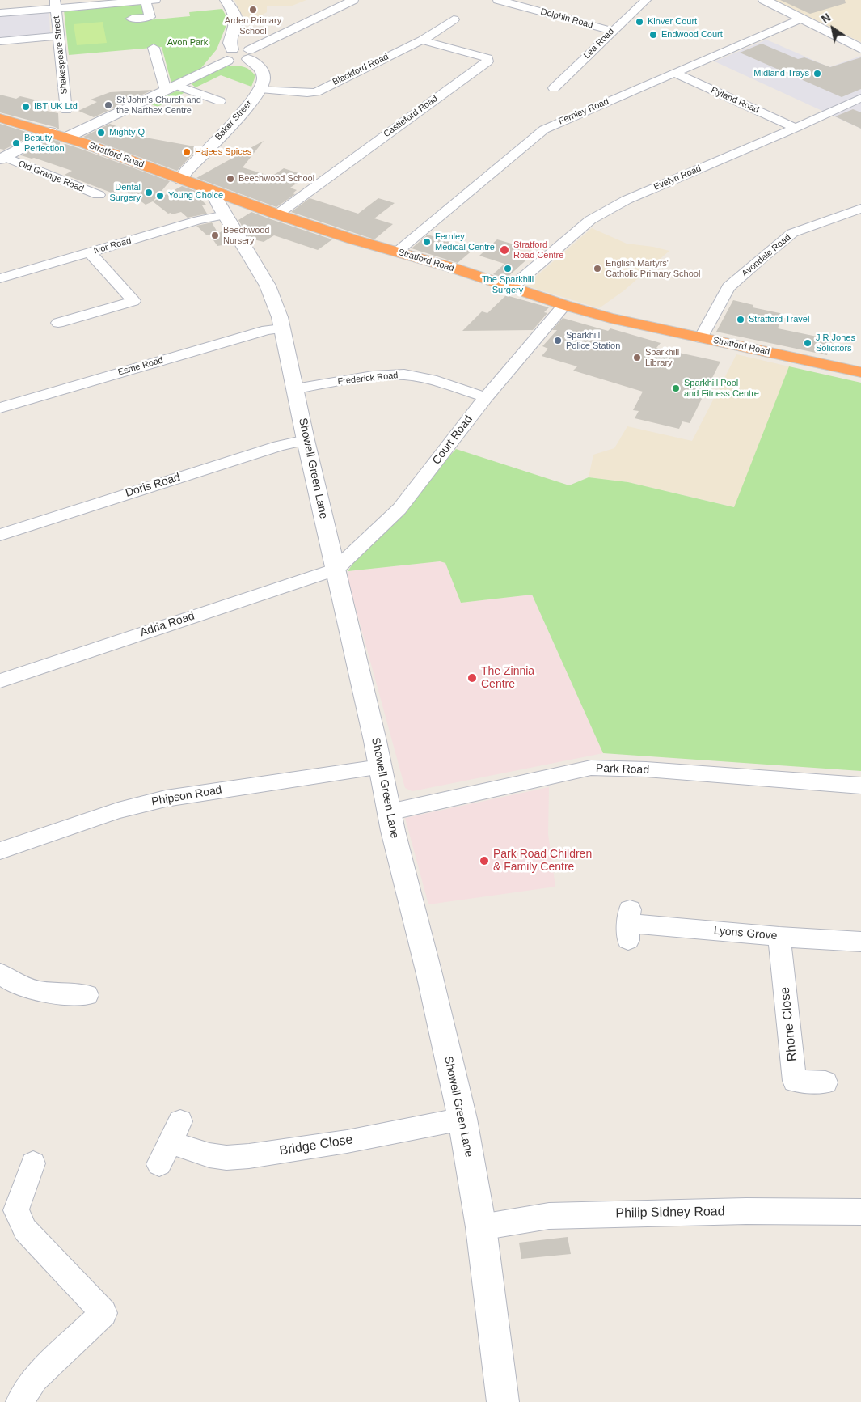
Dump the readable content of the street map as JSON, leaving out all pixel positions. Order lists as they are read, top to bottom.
{
  "streets": {
    "highway": ["Stratford Road"],
    "street": [
      "Dolphin Road",
      "Lea Road",
      "Shakespeare Street",
      "Blackford Road",
      "Ryland Road",
      "Fernley Road",
      "Castleford Road",
      "Baker Street",
      "Old Grange Road",
      "Evelyn Road",
      "Ivor Road",
      "Avondale Road",
      "Esme Road",
      "Frederick Road",
      "Court Road",
      "Showell Green Lane",
      "Doris Road",
      "Adria Road",
      "Park Road",
      "Phipson Road",
      "Lyons Grove",
      "Rhone Close",
      "Bridge Close",
      "Philip Sidney Road"
    ]
  },
  "crossings": [
    ["Dolphin Road", "Lea Road"],
    ["Blackford Road", "Castleford Road"],
    ["Blackford Road", "Baker Street"],
    ["Ryland Road", "Fernley Road"],
    ["Ryland Road", "Evelyn Road"],
    ["Fernley Road", "Stratford Road"],
    ["Castleford Road", "Stratford Road"],
    ["Baker Street", "Stratford Road"],
    ["Stratford Road", "Evelyn Road"],
    ["Stratford Road", "Avondale Road"],
    ["Stratford Road", "Court Road"],
    ["Stratford Road", "Showell Green Lane"],
    ["Ivor Road", "Showell Green Lane"],
    ["Esme Road", "Showell Green Lane"],
    ["Frederick Road", "Court Road"],
    ["Frederick Road", "Showell Green Lane"],
    ["Court Road", "Showell Green Lane"],
    ["Court Road", "Adria Road"],
    ["Showell Green Lane", "Doris Road"],
    ["Showell Green Lane", "Adria Road"],
    ["Showell Green Lane", "Park Road"],
    ["Showell Green Lane", "Phipson Road"],
    ["Showell Green Lane", "Bridge Close"],
    ["Showell Green Lane", "Philip Sidney Road"],
    ["Lyons Grove", "Rhone Close"]
  ],
  "parks": ["Avon Park"],
  "places": [
    "Arden Primary School",
    "Kinver Court",
    "Endwood Court",
    "Midland Trays",
    "St John's Church and the Narthex Centre",
    "IBT UK Ltd",
    "Mighty Q",
    "Beauty Perfection",
    "Hajees Spices",
    "Beechwood School",
    "Dental Surgery",
    "Young Choice",
    "Beechwood Nursery",
    "Fernley Medical Centre",
    "Stratford Road Centre",
    "The Sparkhill Surgery",
    "English Martyrs' Catholic Primary School",
    "Stratford Travel",
    "Sparkhill Police Station",
    "J R Jones Solicitors",
    "Sparkhill Library",
    "Sparkhill Pool and Fitness Centre",
    "The Zinnia Centre",
    "Park Road Children & Family Centre"
  ],
  "north": "top left"
}
